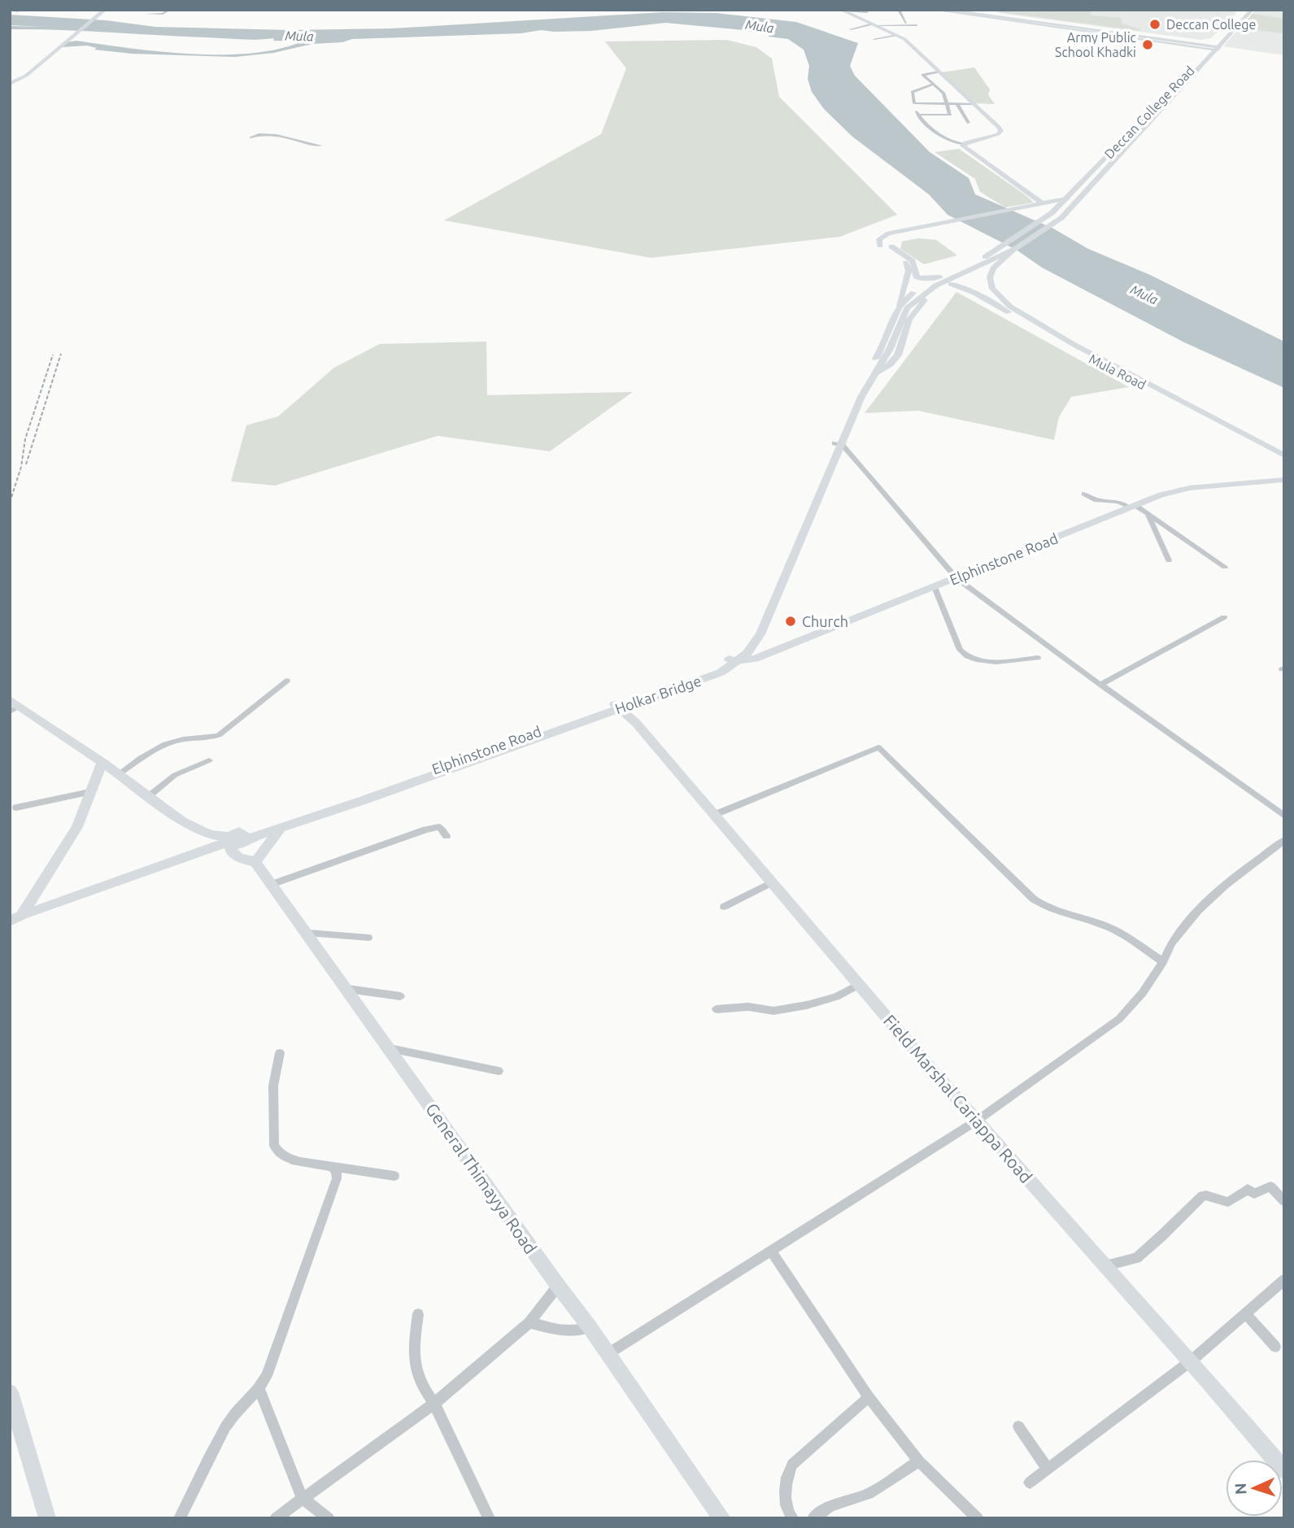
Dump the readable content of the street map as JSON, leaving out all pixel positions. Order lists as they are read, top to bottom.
{
  "streets": {
    "main road": [
      "Deccan College Road",
      "Mula Road",
      "Elphinstone Road",
      "Holkar Bridge",
      "Field Marshal Cariappa Road",
      "General Thimayya Road"
    ]
  },
  "crossings": [
    ["Deccan College Road", "Mula Road"],
    ["Elphinstone Road", "Holkar Bridge"],
    ["Elphinstone Road", "Field Marshal Cariappa Road"],
    ["Elphinstone Road", "General Thimayya Road"],
    ["Holkar Bridge", "Field Marshal Cariappa Road"],
    ["Holkar Bridge", "General Thimayya Road"]
  ],
  "water": ["Mula"],
  "places": ["Deccan College", "Army Public School Khadki", "Church"],
  "north": "left"
}
